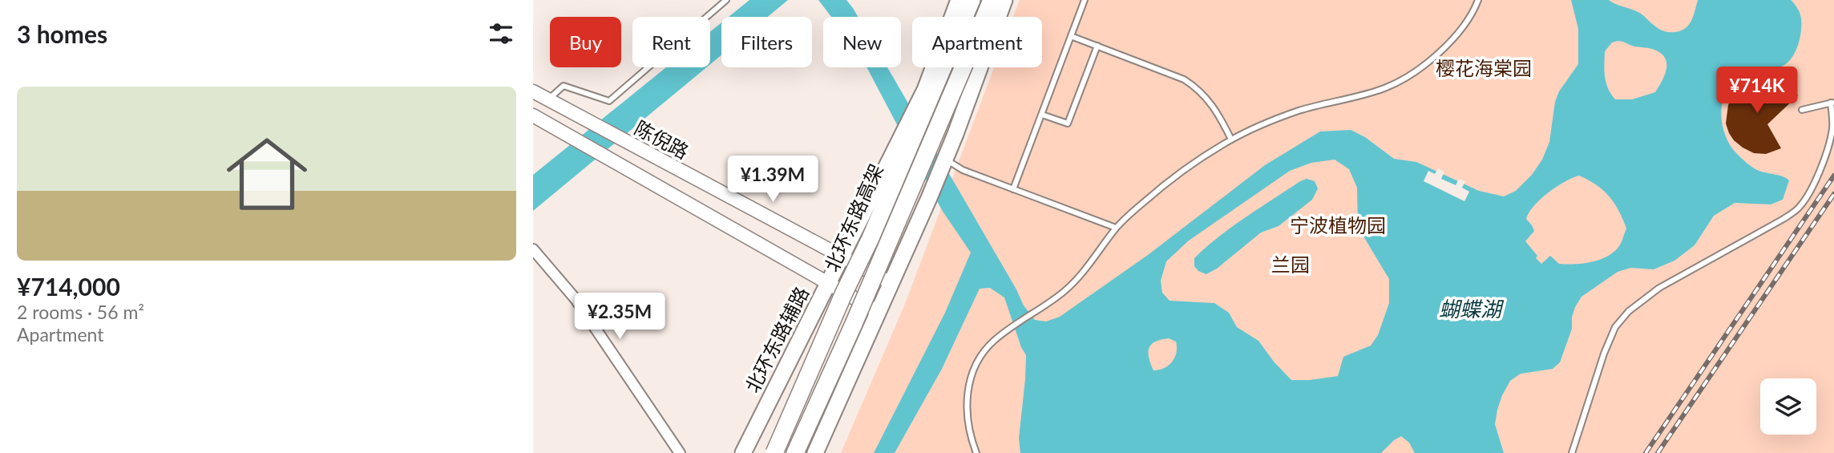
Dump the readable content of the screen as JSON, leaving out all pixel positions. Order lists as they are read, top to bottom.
{
  "streets": {
    "highway": ["北环东路高架"],
    "main road": ["北环东路辅路"],
    "street": ["陈倪路"]
  },
  "crossings": [
    ["陈倪路", "北环东路辅路"]
  ],
  "water": ["蝴蝶湖"],
  "parks": ["樱花海棠园", "宁波植物园", "兰园"],
  "page": {
    "heading": "3 homes",
    "chip": [
      "Buy",
      "Rent",
      "Filters",
      "New",
      "Apartment"
    ],
    "price": ["¥714K", "¥1.39M", "¥2.35M"],
    "list": [
      {
        "name": "¥714,000",
        "note": "2 rooms · 56 m² · Apartment"
      }
    ]
  }
}
